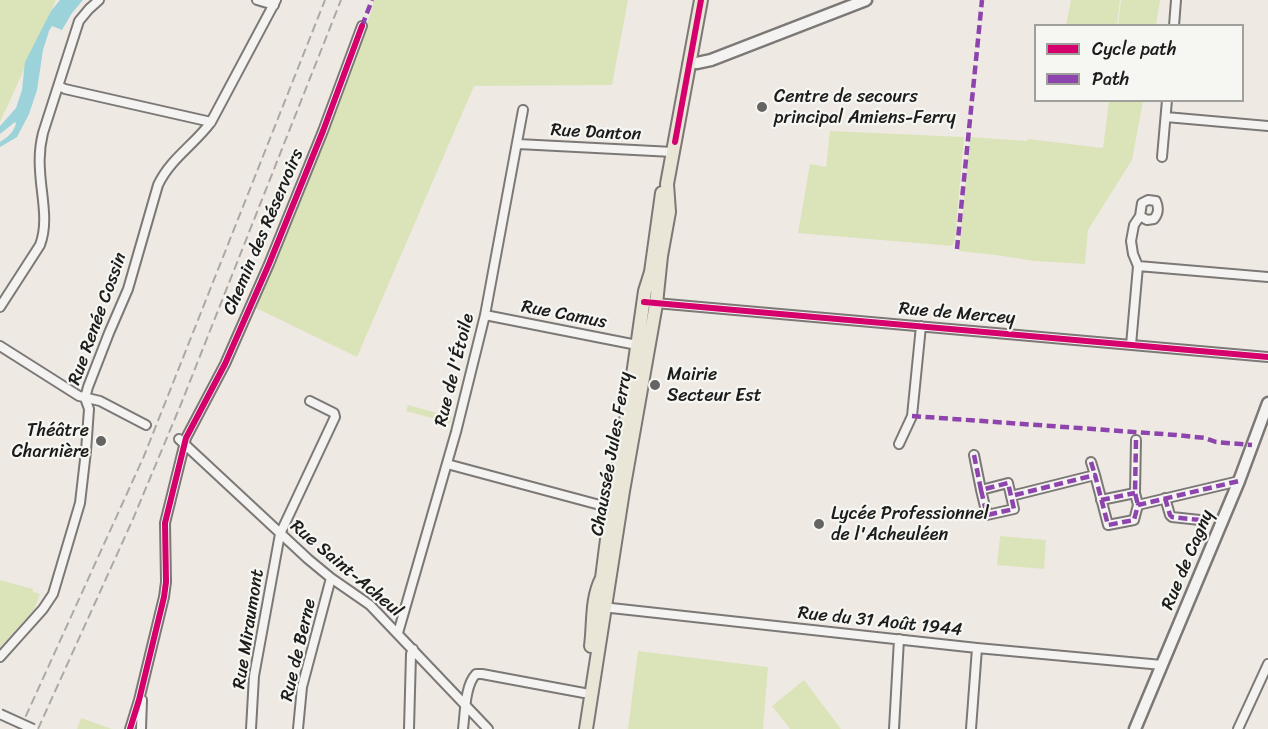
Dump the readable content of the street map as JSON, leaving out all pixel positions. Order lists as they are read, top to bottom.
{
  "streets": {
    "main road": ["Chaussée Jules Ferry", "Rue de Cagny"],
    "street": [
      "Rue Danton",
      "Chemin des Réservoirs",
      "Rue de Mercey",
      "Rue Camus",
      "Rue Renée Cossin",
      "Rue de l'Étoile",
      "Rue Saint-Acheul",
      "Rue du 31 Août 1944",
      "Rue Miraumont",
      "Rue de Berne"
    ]
  },
  "crossings": [
    ["Rue Danton", "Rue de l'Étoile"],
    ["Rue Danton", "Chaussée Jules Ferry"],
    ["Chemin des Réservoirs", "Rue Saint-Acheul"],
    ["Rue de Mercey", "Chaussée Jules Ferry"],
    ["Rue Camus", "Rue de l'Étoile"],
    ["Rue Camus", "Chaussée Jules Ferry"],
    ["Rue de l'Étoile", "Rue Saint-Acheul"],
    ["Chaussée Jules Ferry", "Rue du 31 Août 1944"],
    ["Rue de Cagny", "Rue du 31 Août 1944"],
    ["Rue Saint-Acheul", "Rue Miraumont"],
    ["Rue Saint-Acheul", "Rue de Berne"]
  ],
  "places": [
    "Centre de secours principal Amiens-Ferry",
    "Mairie Secteur Est",
    "Théâtre Charnière",
    "Lycée Professionnel de l'Acheuléen"
  ],
  "legend": ["Cycle path", "Path"]
}
